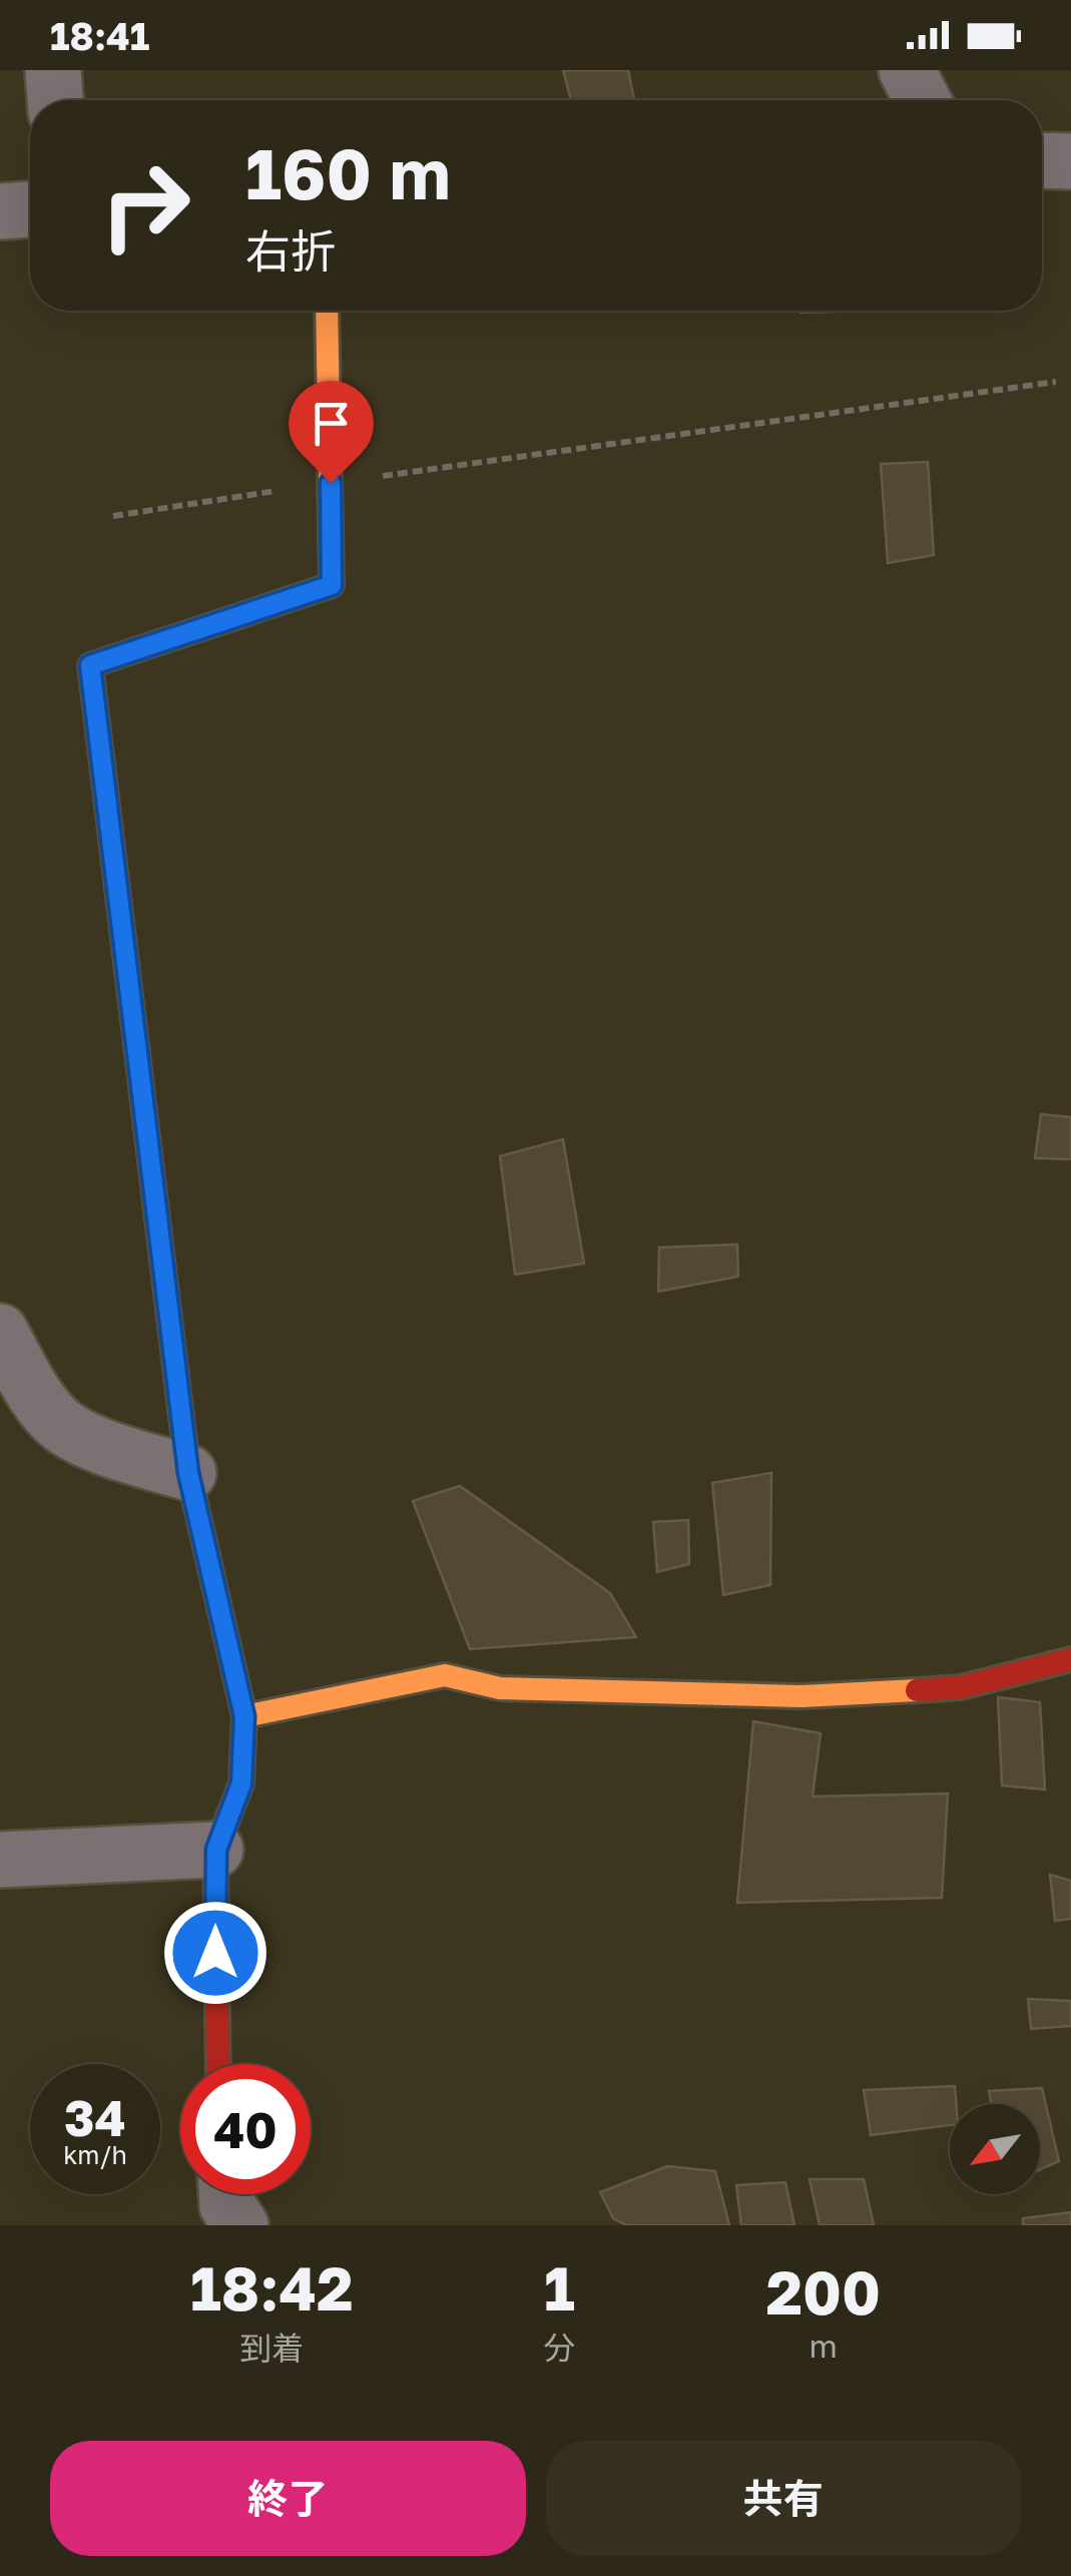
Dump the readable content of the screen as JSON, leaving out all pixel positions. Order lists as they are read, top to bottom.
{
  "north": "bottom left",
  "page": {
    "status": "18:41",
    "turn": ["160 m", "右折"],
    "speed": "34 km/h",
    "limit": "40",
    "eta": [
      "18:42",
      "到着",
      "1",
      "分",
      "200",
      "m"
    ],
    "buttons": ["終了", "共有"]
  }
}
